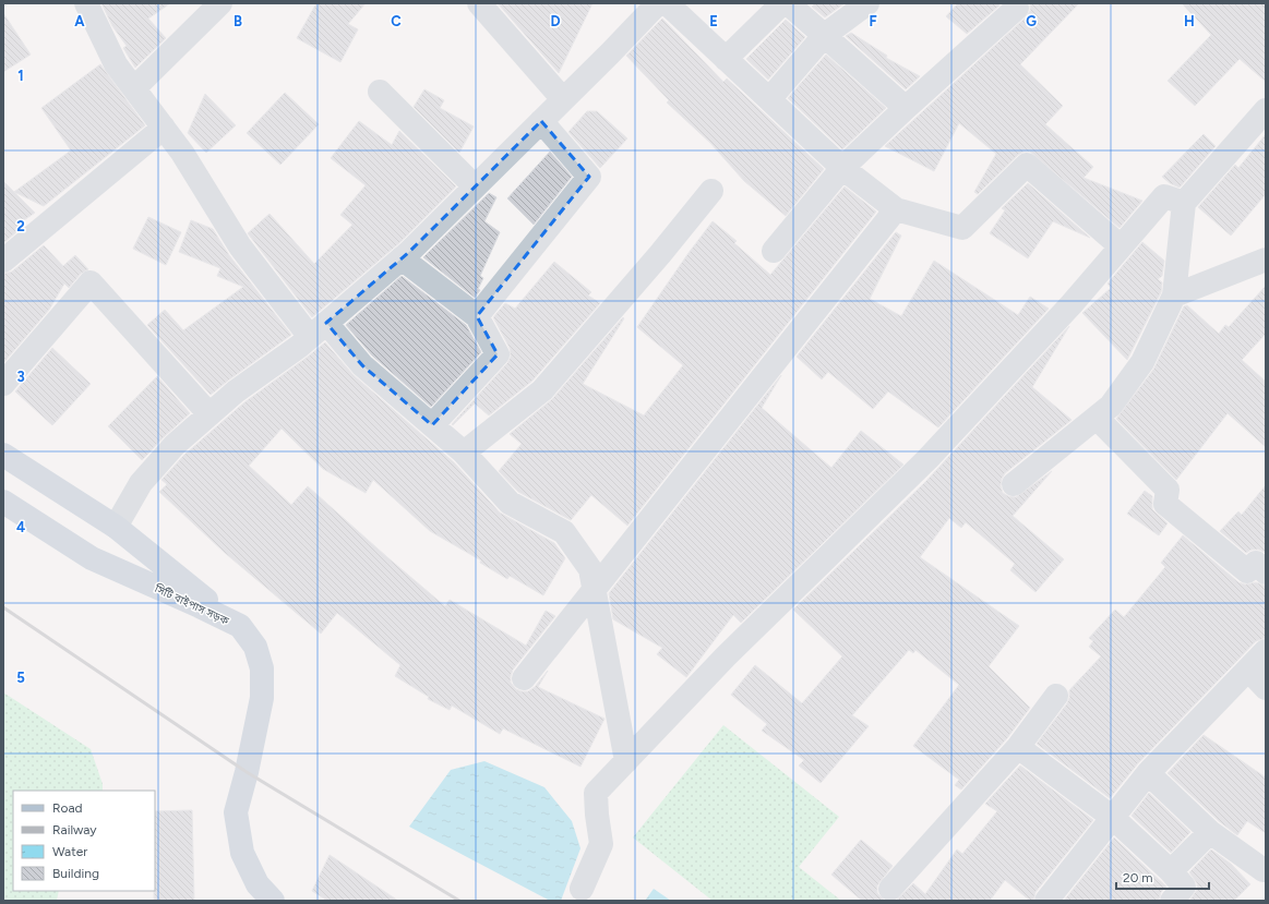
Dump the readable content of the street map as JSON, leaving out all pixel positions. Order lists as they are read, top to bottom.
{
  "streets": {
    "main road": ["সিটি বাইপাস সড়ক"]
  },
  "legend": [
    "Road",
    "Railway",
    "Water",
    "Building"
  ],
  "scale_bar": "20 m",
  "grid": {
    "columns": [
      "A",
      "B",
      "C",
      "D",
      "E",
      "F",
      "G",
      "H"
    ],
    "rows": [
      "1",
      "2",
      "3",
      "4",
      "5"
    ]
  }
}
